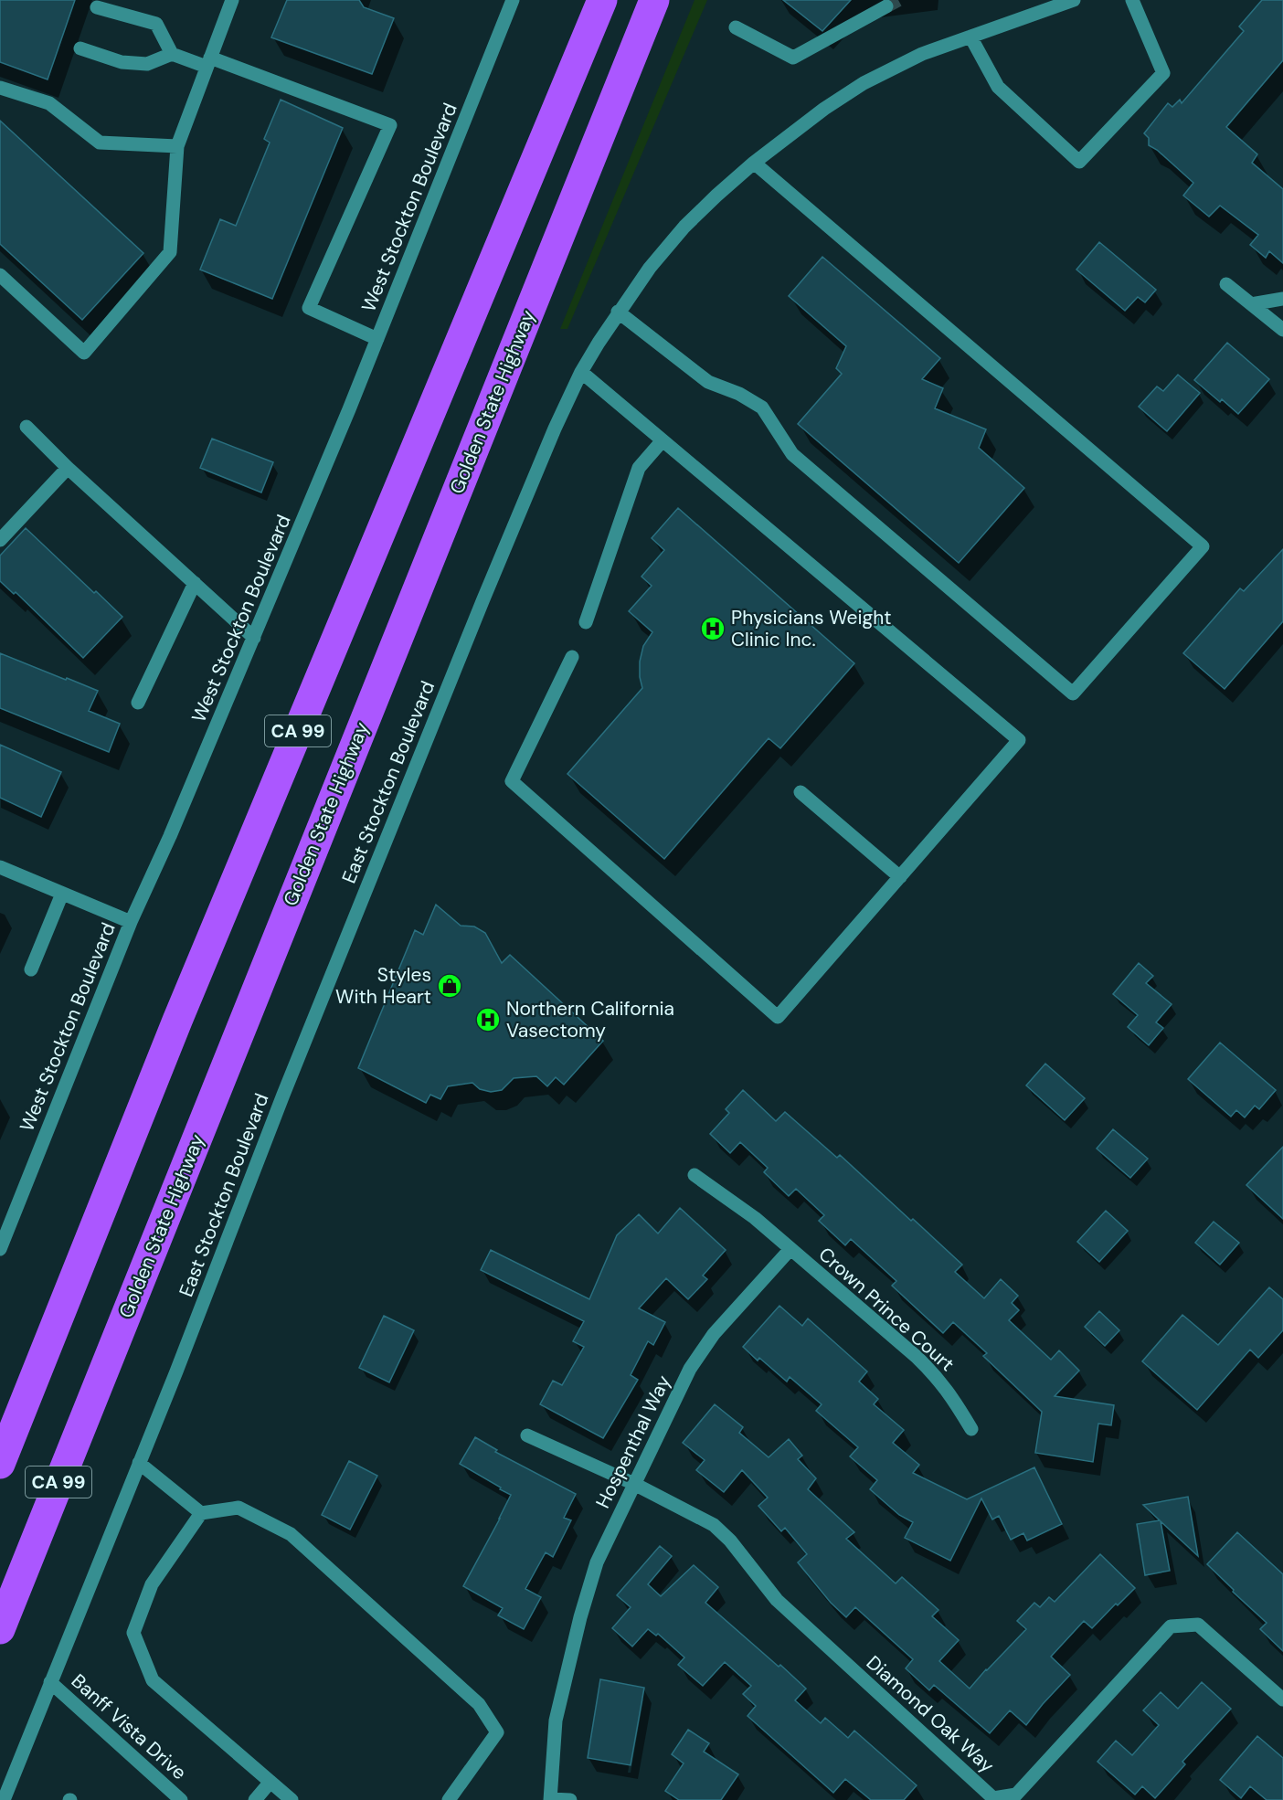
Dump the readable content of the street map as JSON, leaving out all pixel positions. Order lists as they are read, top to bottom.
{
  "streets": {
    "highway": ["Golden State Highway", "CA 99"],
    "street": [
      "West Stockton Boulevard",
      "East Stockton Boulevard",
      "Crown Prince Court",
      "Hospenthal Way",
      "Diamond Oak Way",
      "Banff Vista Drive"
    ]
  },
  "crossings": [
    ["East Stockton Boulevard", "Banff Vista Drive"],
    ["Crown Prince Court", "Hospenthal Way"],
    ["Hospenthal Way", "Diamond Oak Way"]
  ],
  "places": {
    "hospital": ["Physicians Weight Clinic Inc.", "Northern California Vasectomy"],
    "shop": ["Styles With Heart"]
  }
}
